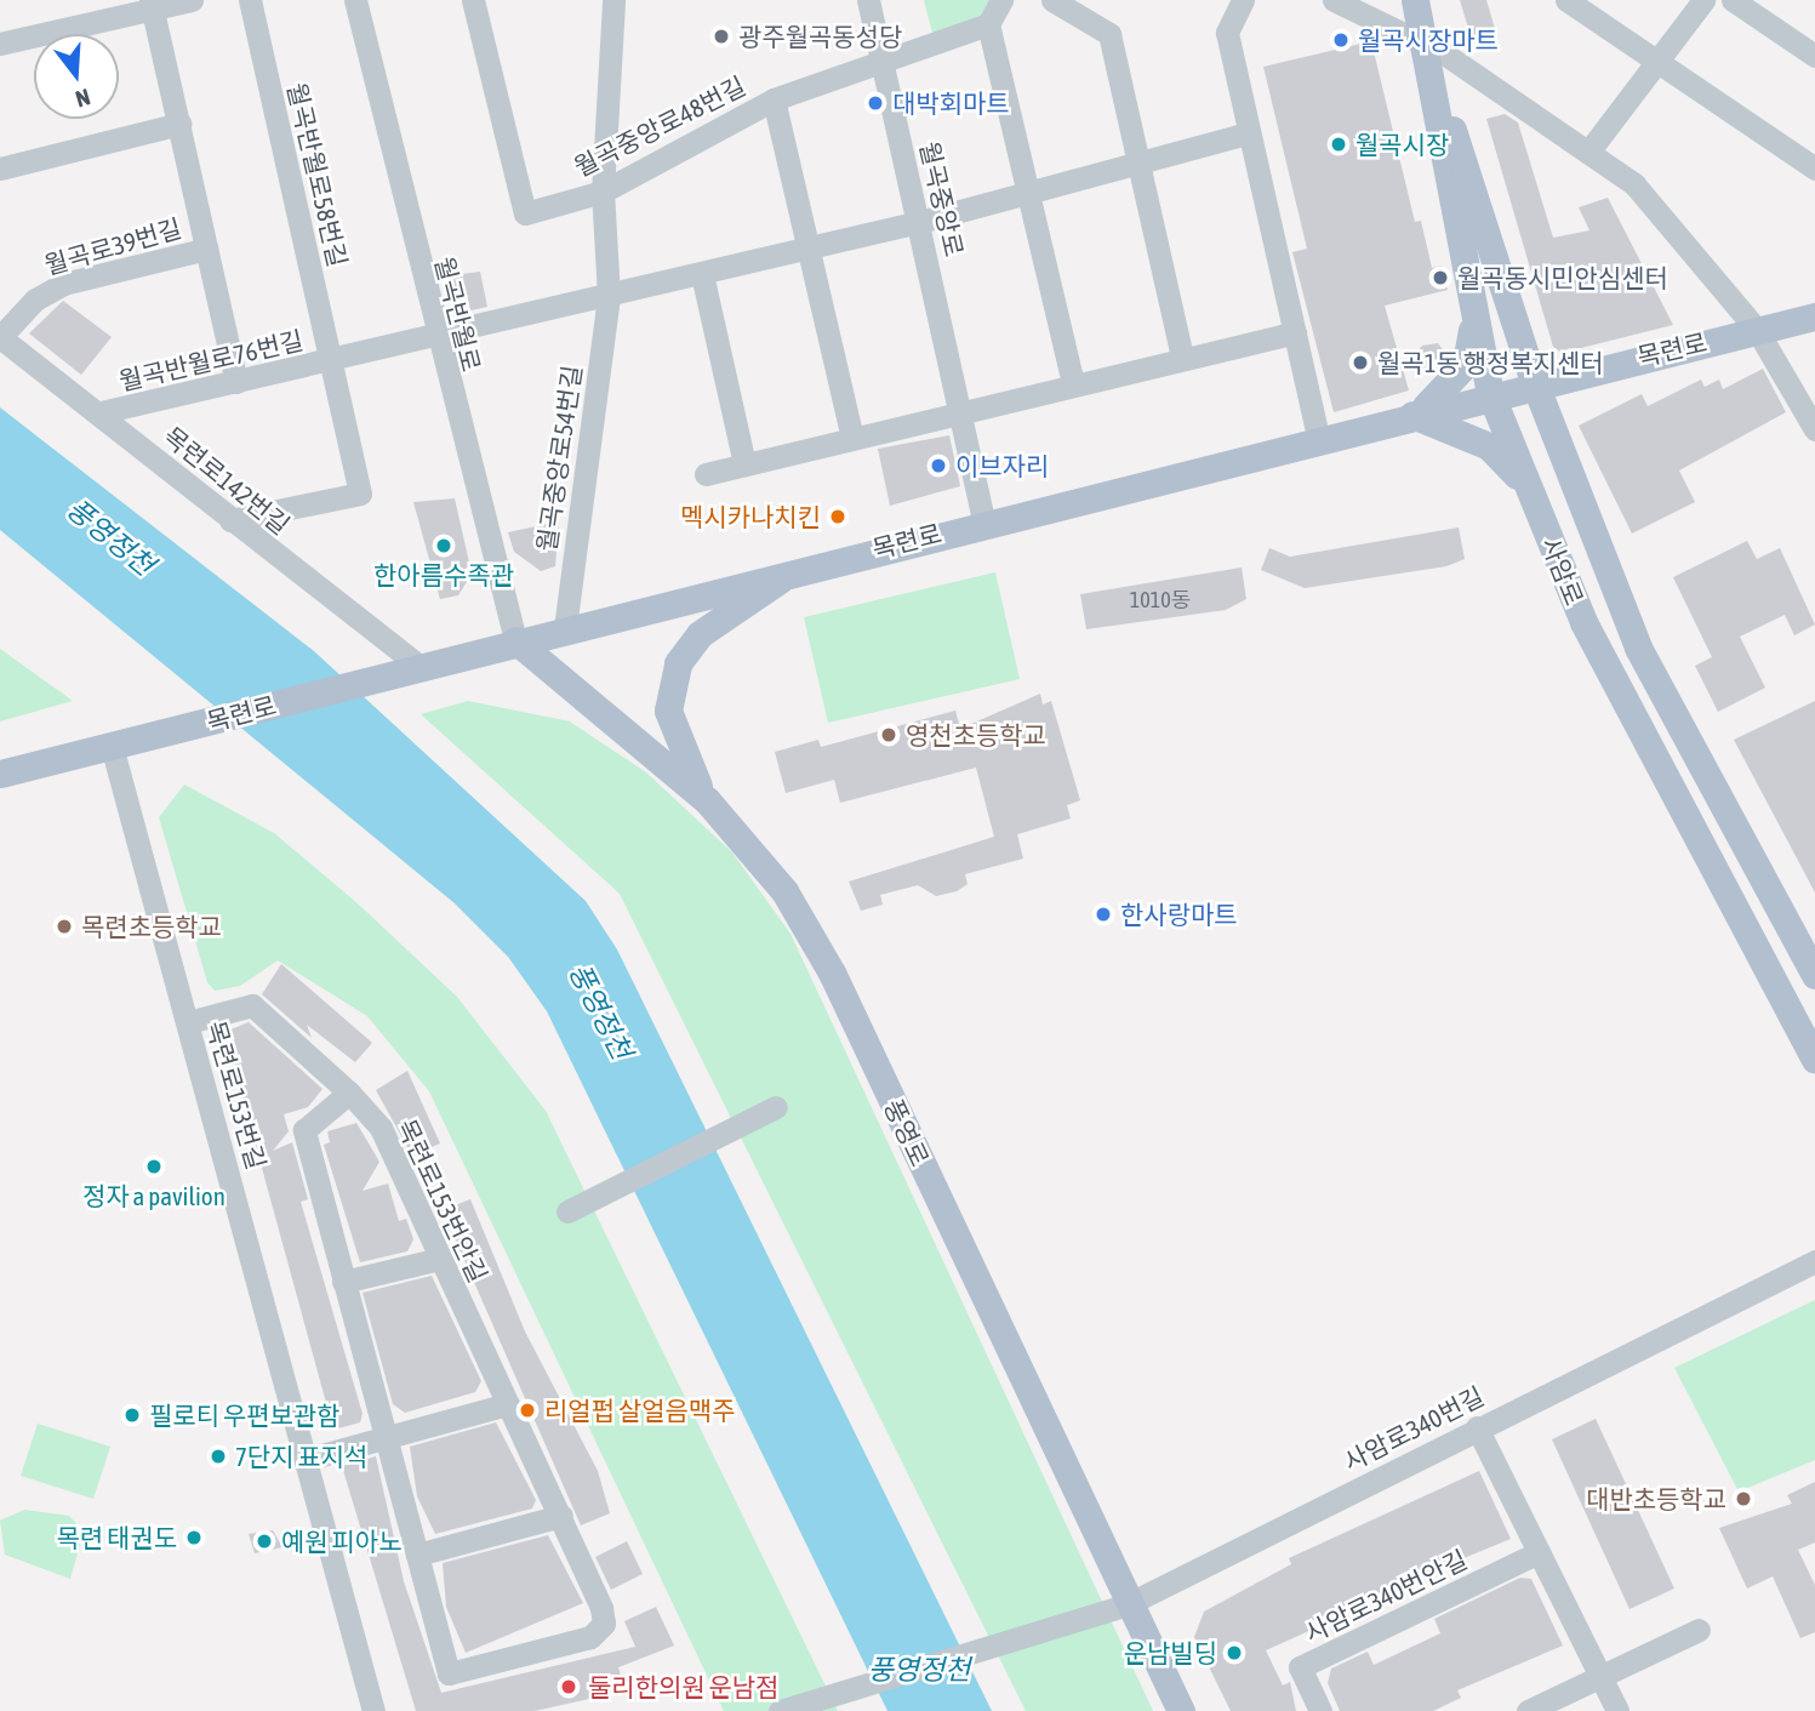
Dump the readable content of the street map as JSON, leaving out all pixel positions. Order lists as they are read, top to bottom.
{
  "streets": {
    "main road": ["목련로", "사암로", "풍영로"],
    "street": [
      "월곡중앙로48번길",
      "월곡반월로58번길",
      "월곡중앙로",
      "월곡로39번길",
      "월곡반월로",
      "월곡반월로76번길",
      "월곡중앙로54번길",
      "목련로142번길",
      "목련로153번길",
      "목련로153번안길",
      "사암로340번길",
      "사암로340번안길"
    ]
  },
  "crossings": [
    ["월곡중앙로48번길", "월곡중앙로"],
    ["월곡중앙로48번길", "월곡중앙로54번길"],
    ["월곡반월로58번길", "월곡반월로76번길"],
    ["월곡중앙로", "목련로"],
    ["월곡로39번길", "월곡반월로76번길"],
    ["월곡로39번길", "목련로142번길"],
    ["월곡반월로", "목련로"],
    ["월곡반월로", "월곡반월로76번길"],
    ["월곡반월로", "풍영로"],
    ["목련로", "월곡중앙로54번길"],
    ["목련로", "목련로142번길"],
    ["목련로", "사암로"],
    ["목련로", "목련로153번길"],
    ["목련로", "풍영로"],
    ["월곡반월로76번길", "목련로142번길"],
    ["목련로153번길", "목련로153번안길"],
    ["풍영로", "사암로340번길"]
  ],
  "water": ["풍영정천"],
  "places": [
    "광주월곡동성당",
    "월곡시장마트",
    "대박회마트",
    "월곡시장",
    "월곡동시민안심센터",
    "월곡1동 행정복지센터",
    "이브자리",
    "멕시카나치킨",
    "한아름수족관",
    "영천초등학교",
    "한사랑마트",
    "목련초등학교",
    "정자 a pavilion",
    "리얼펍 살얼음맥주",
    "필로티 우편보관함",
    "7단지 표지석",
    "대반초등학교",
    "목련 태권도",
    "예원 피아노",
    "운남빌딩",
    "둘리한의원 운남점"
  ],
  "house_numbers": ["1010동"],
  "north": "bottom"
}
